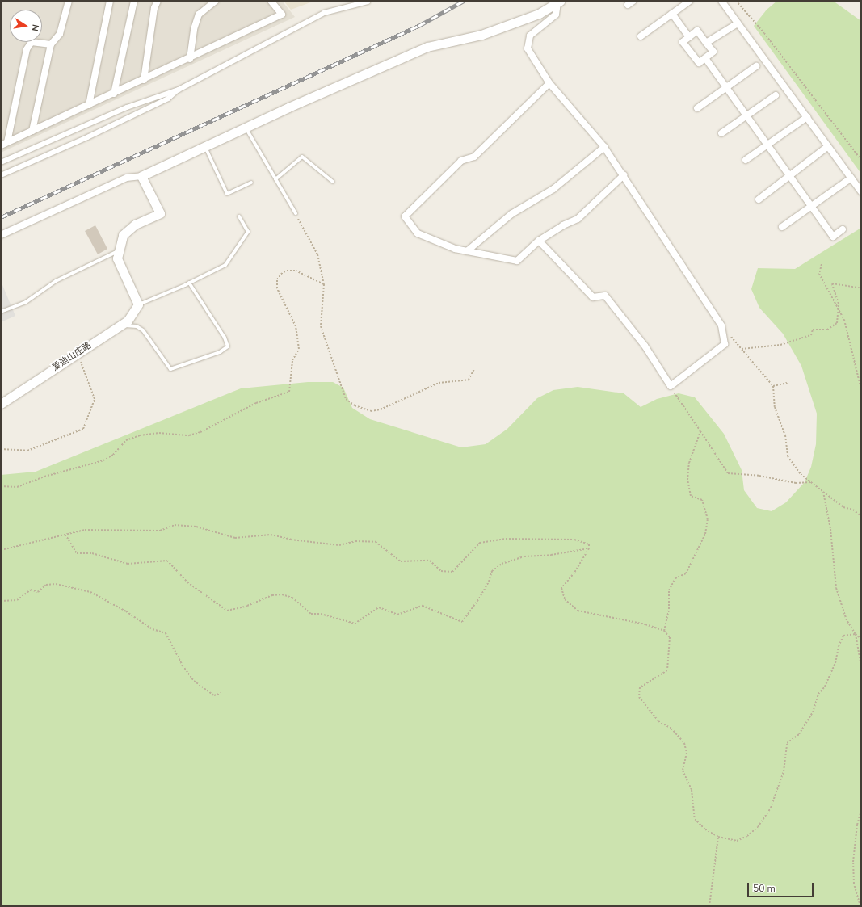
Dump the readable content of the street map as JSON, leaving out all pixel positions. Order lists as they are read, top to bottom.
{
  "streets": {
    "street": ["爱迪山庄路"]
  },
  "scale_bar": "50 m",
  "north": "right"
}
